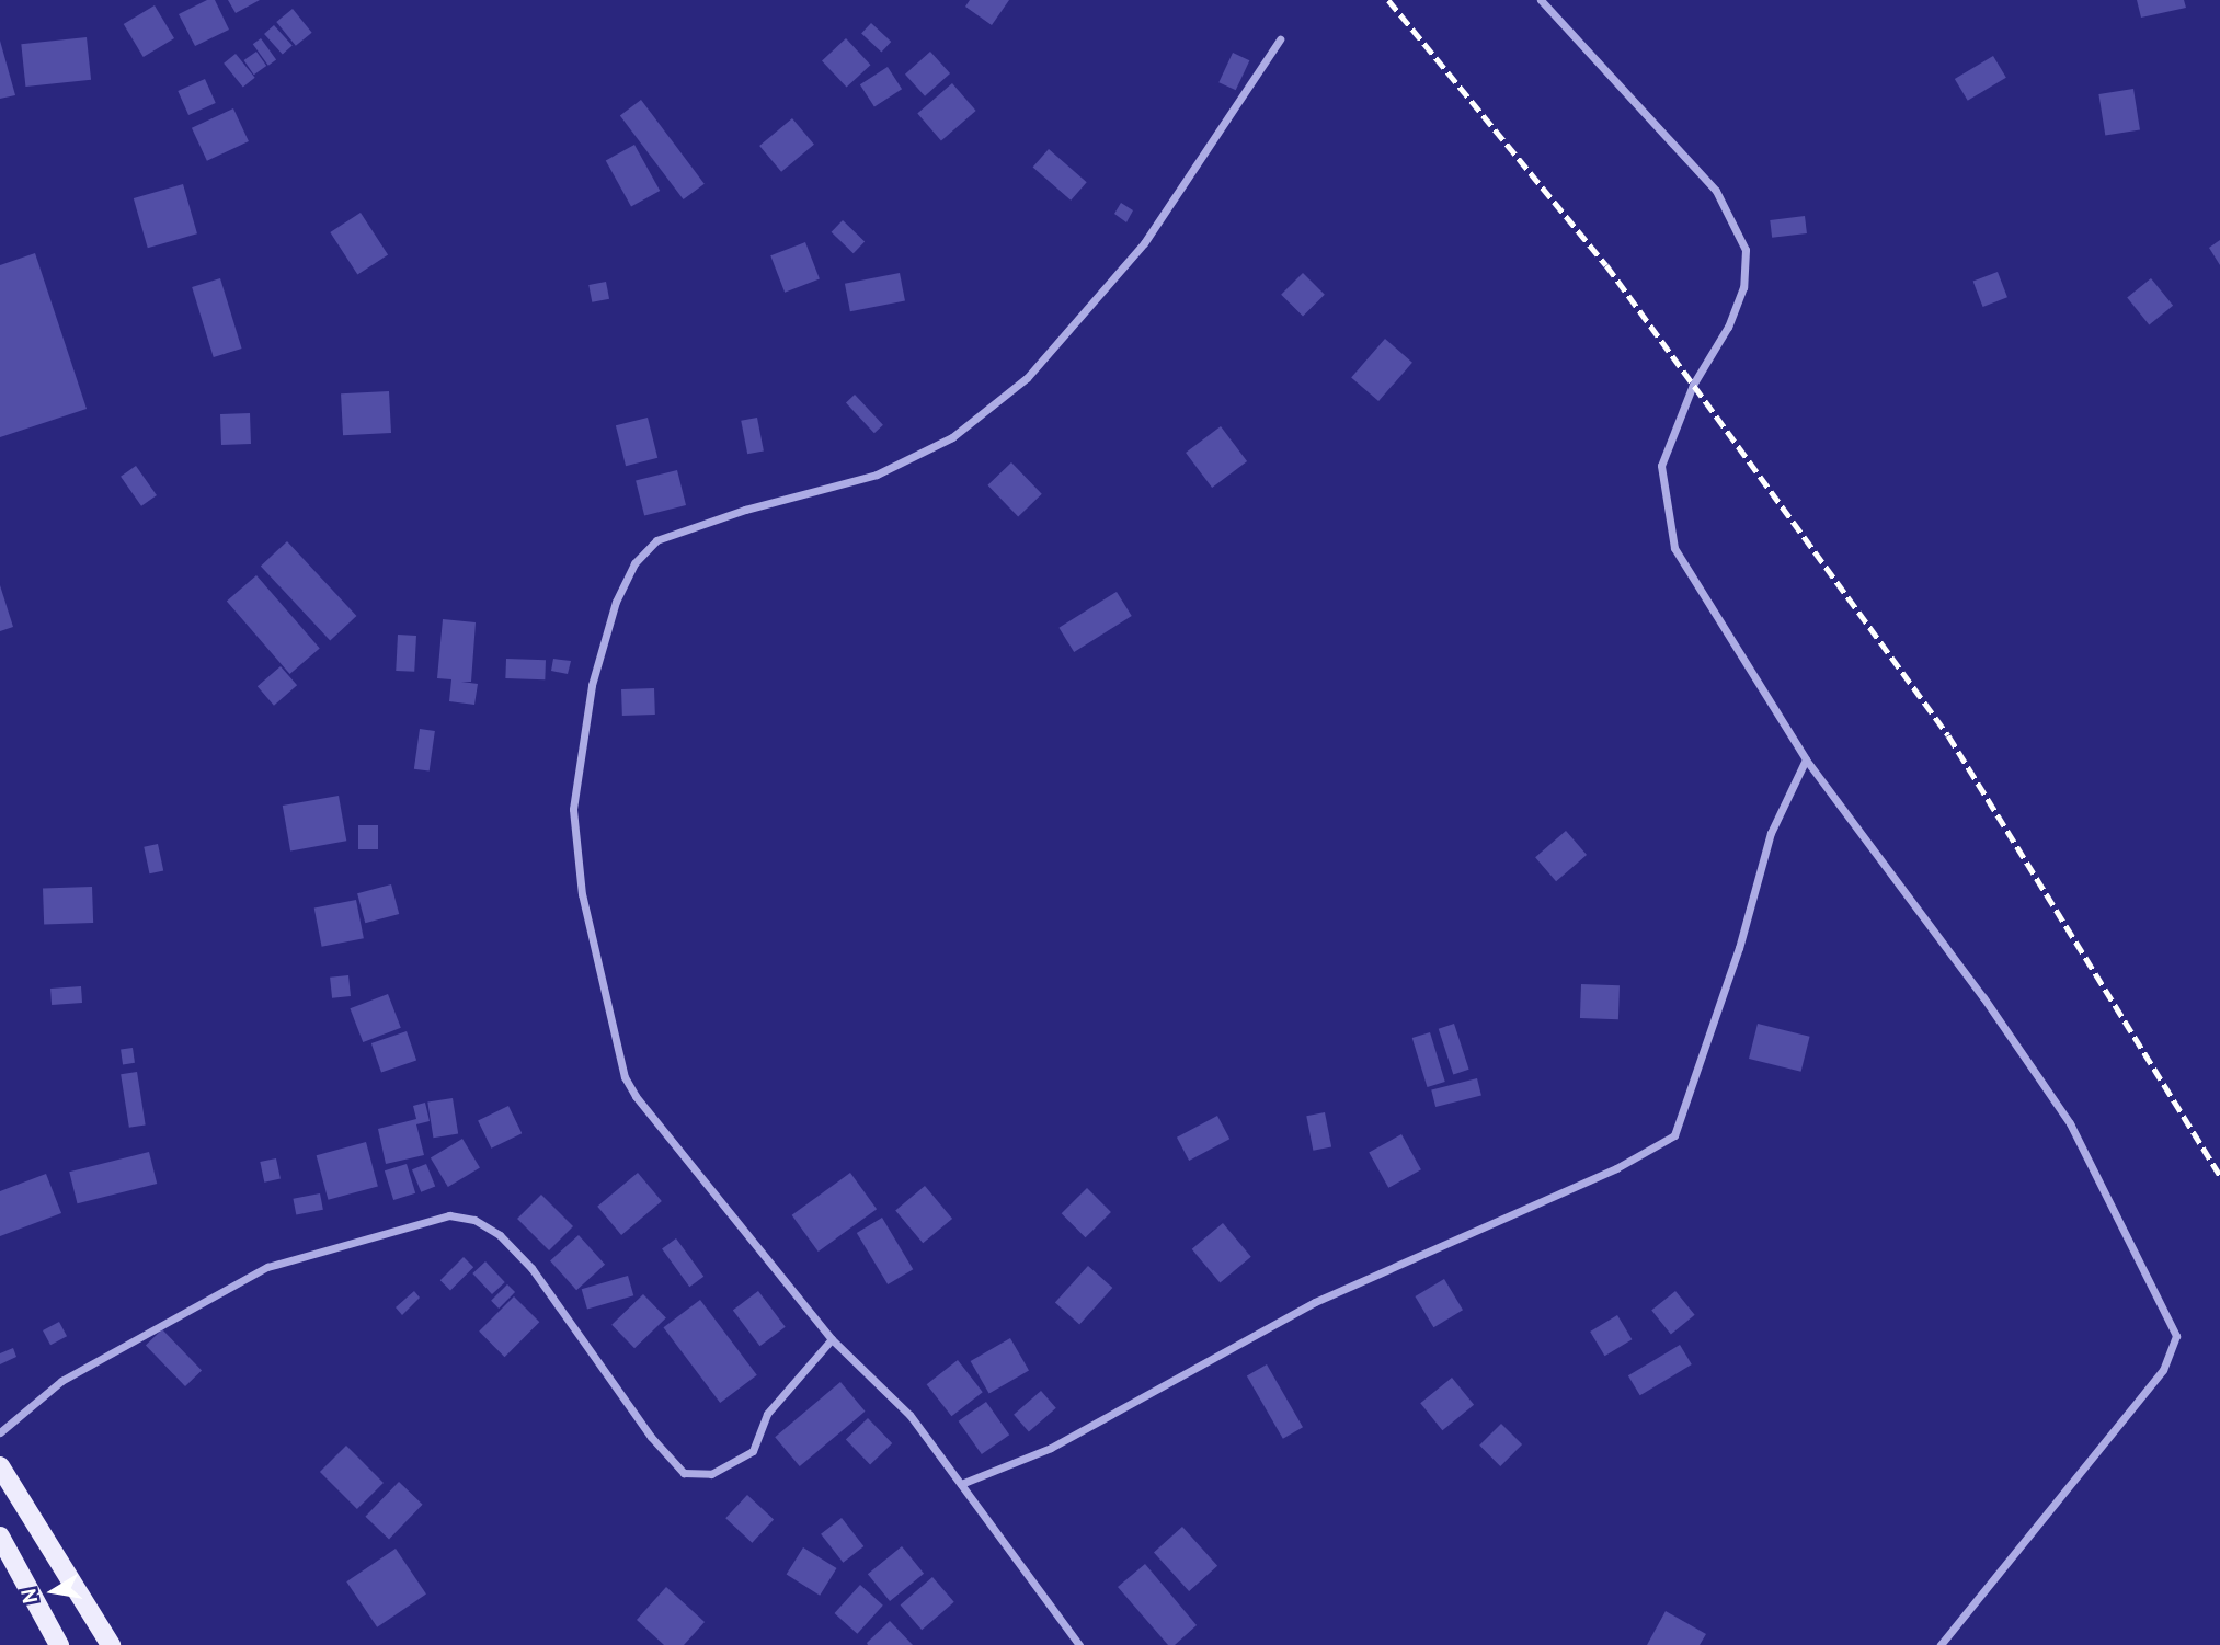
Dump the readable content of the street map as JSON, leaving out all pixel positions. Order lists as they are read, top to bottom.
{
  "north": "left"
}
